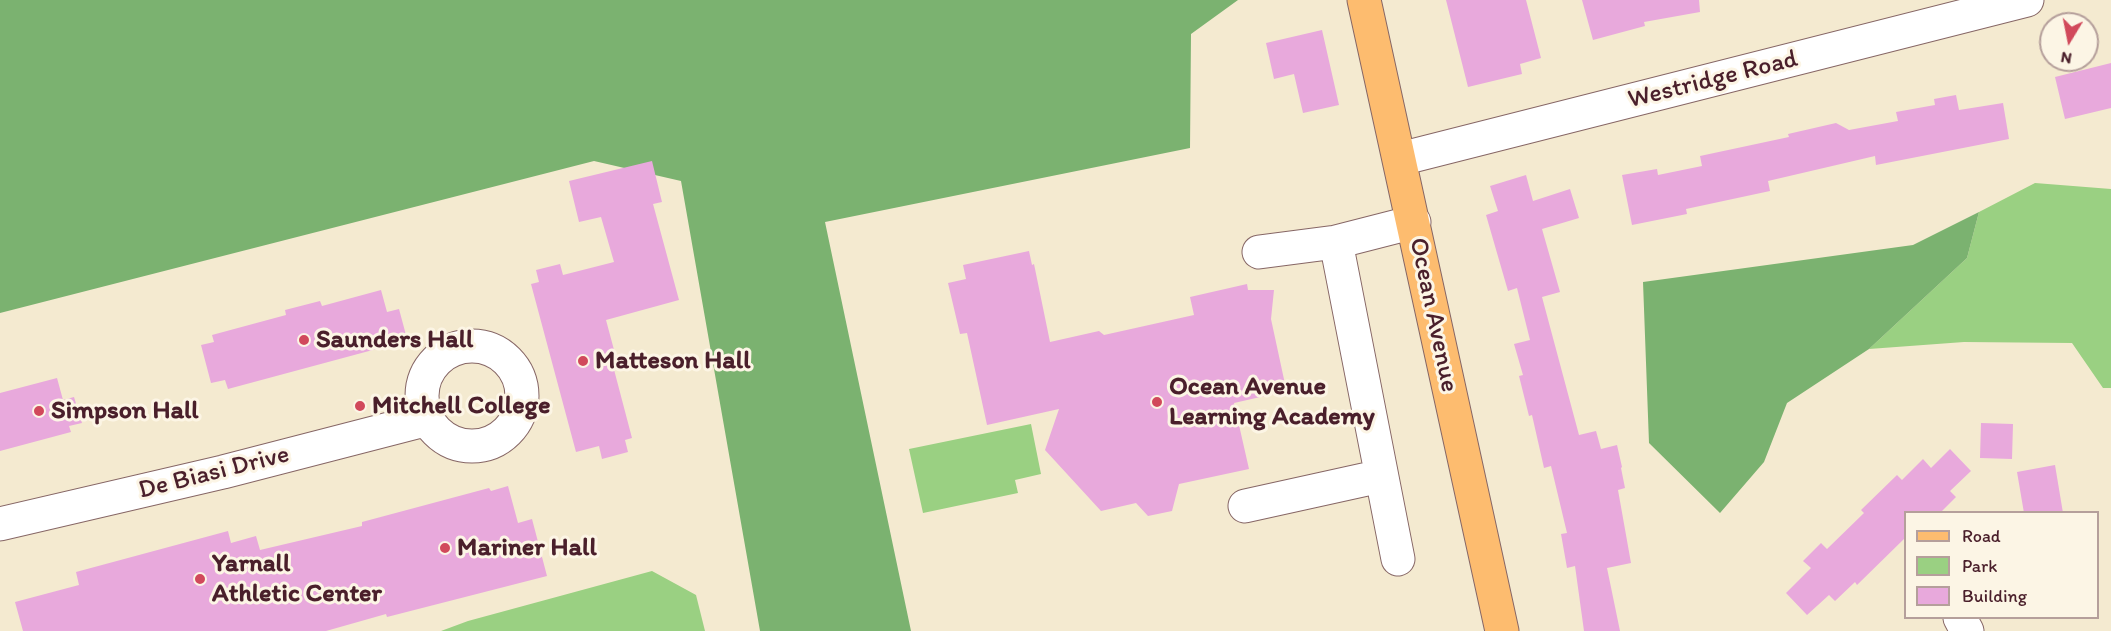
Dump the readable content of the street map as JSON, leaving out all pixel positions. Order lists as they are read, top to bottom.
{
  "streets": {
    "main road": ["Ocean Avenue"],
    "street": ["Westridge Road", "De Biasi Drive"]
  },
  "crossings": [
    ["Westridge Road", "Ocean Avenue"]
  ],
  "places": [
    "Saunders Hall",
    "Matteson Hall",
    "Ocean Avenue Learning Academy",
    "Mitchell College",
    "Simpson Hall",
    "Mariner Hall",
    "Yarnall Athletic Center"
  ],
  "legend": ["Road", "Park", "Building"],
  "north": "bottom"
}
